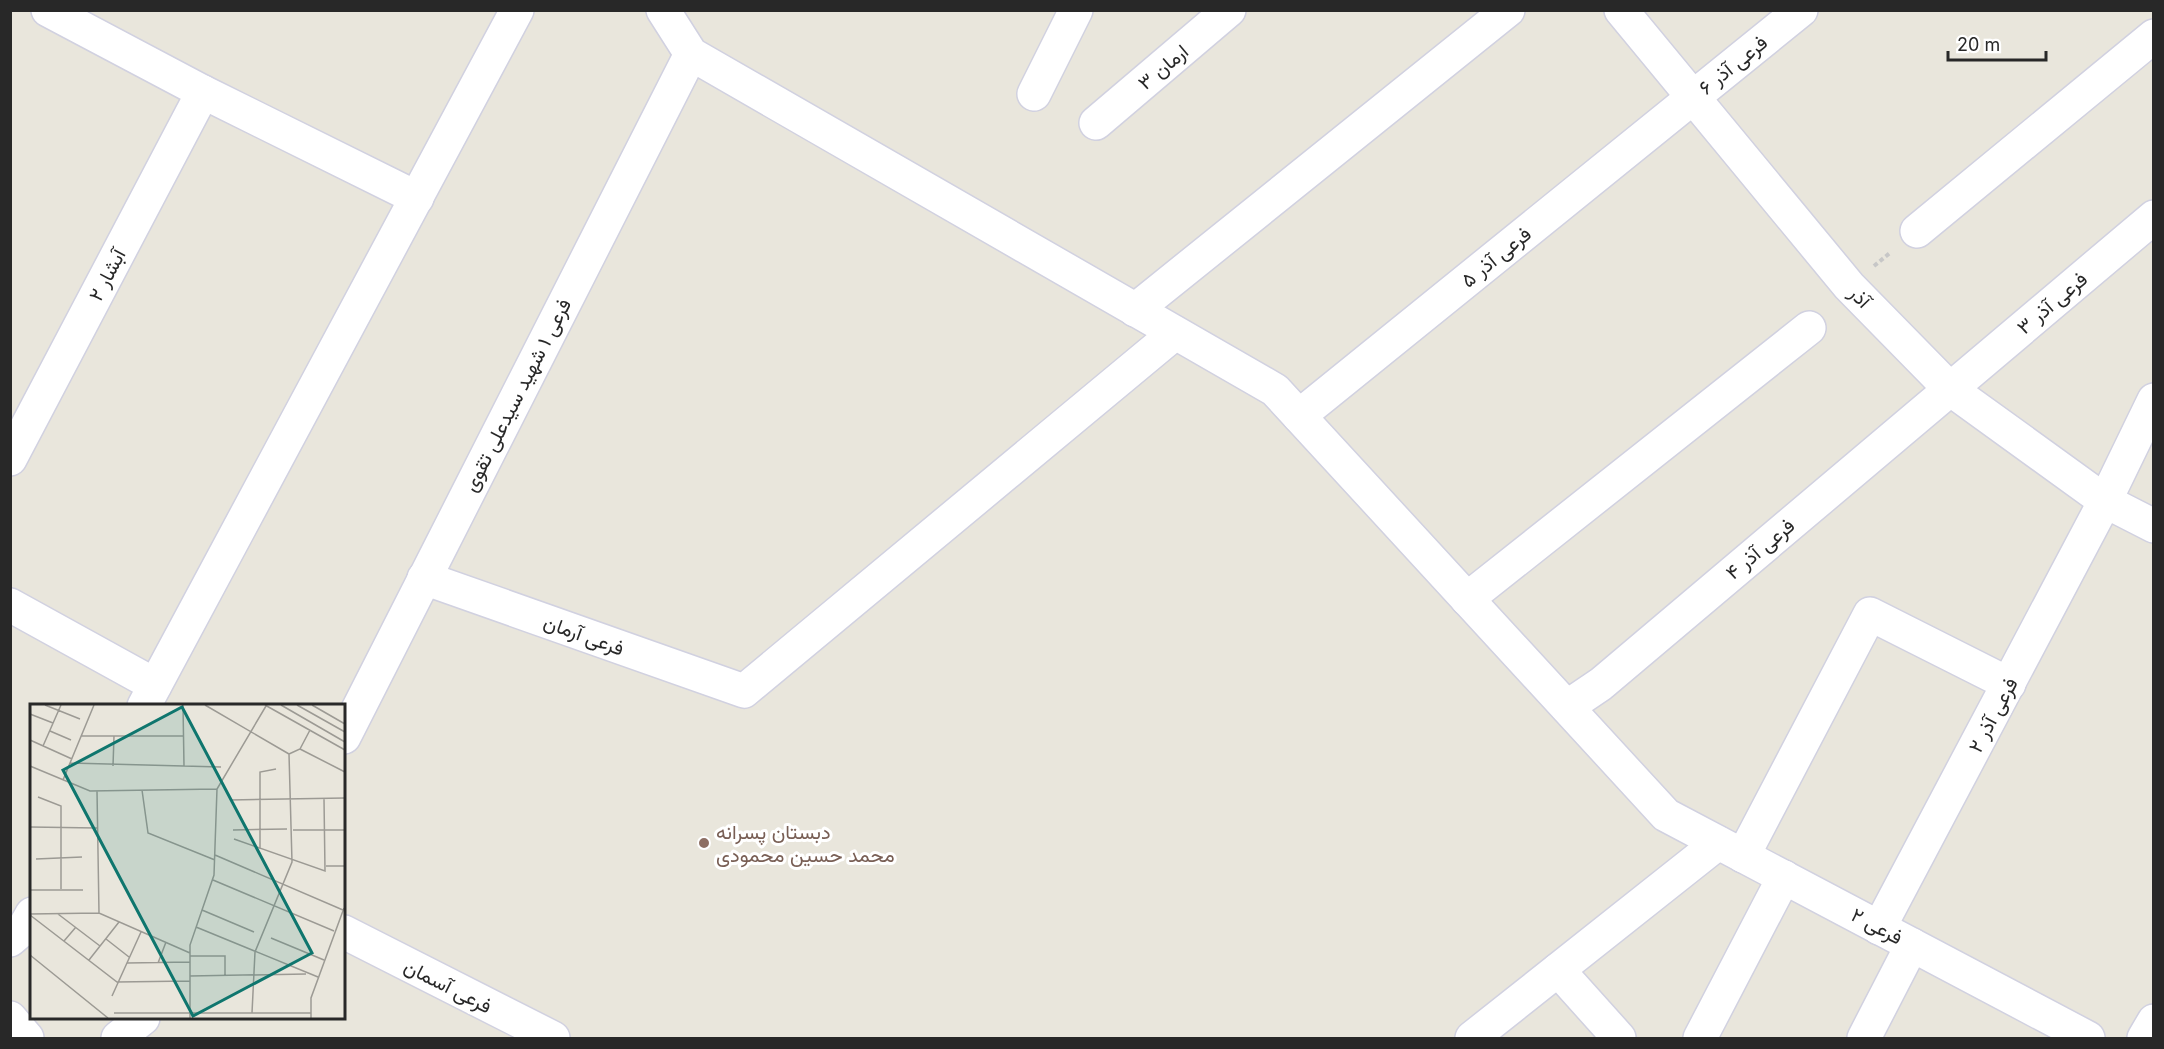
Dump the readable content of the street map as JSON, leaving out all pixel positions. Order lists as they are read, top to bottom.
{
  "streets": {
    "street": [
      "فرعی آذر ۶",
      "ارمان ۳",
      "فرعی آذر ۵",
      "آبشار ۲",
      "آذر",
      "فرعی آذر ۳",
      "فرعی ۱ شهید سیدعلی تقوی",
      "فرعی آذر ۴",
      "فرعی آرمان",
      "فرعی آذر ۲",
      "فرعی ۲",
      "فرعی آسمان"
    ]
  },
  "crossings": [
    ["فرعی آذر ۶", "فرعی آذر ۵"],
    ["فرعی آذر ۶", "آذر"],
    ["فرعی آذر ۵", "آذر"],
    ["فرعی آذر ۵", "فرعی ۲"],
    ["آذر", "فرعی آذر ۳"],
    ["آذر", "فرعی آذر ۴"],
    ["آذر", "فرعی آذر ۲"],
    ["فرعی آذر ۳", "فرعی آذر ۴"],
    ["فرعی ۱ شهید سیدعلی تقوی", "فرعی آرمان"],
    ["فرعی ۱ شهید سیدعلی تقوی", "فرعی ۲"],
    ["فرعی آذر ۴", "فرعی ۲"],
    ["فرعی آرمان", "فرعی ۲"],
    ["فرعی آذر ۲", "فرعی ۲"]
  ],
  "places": ["دبستان پسرانه محمد حسین محمودی"],
  "scale_bar": "20 m"
}
